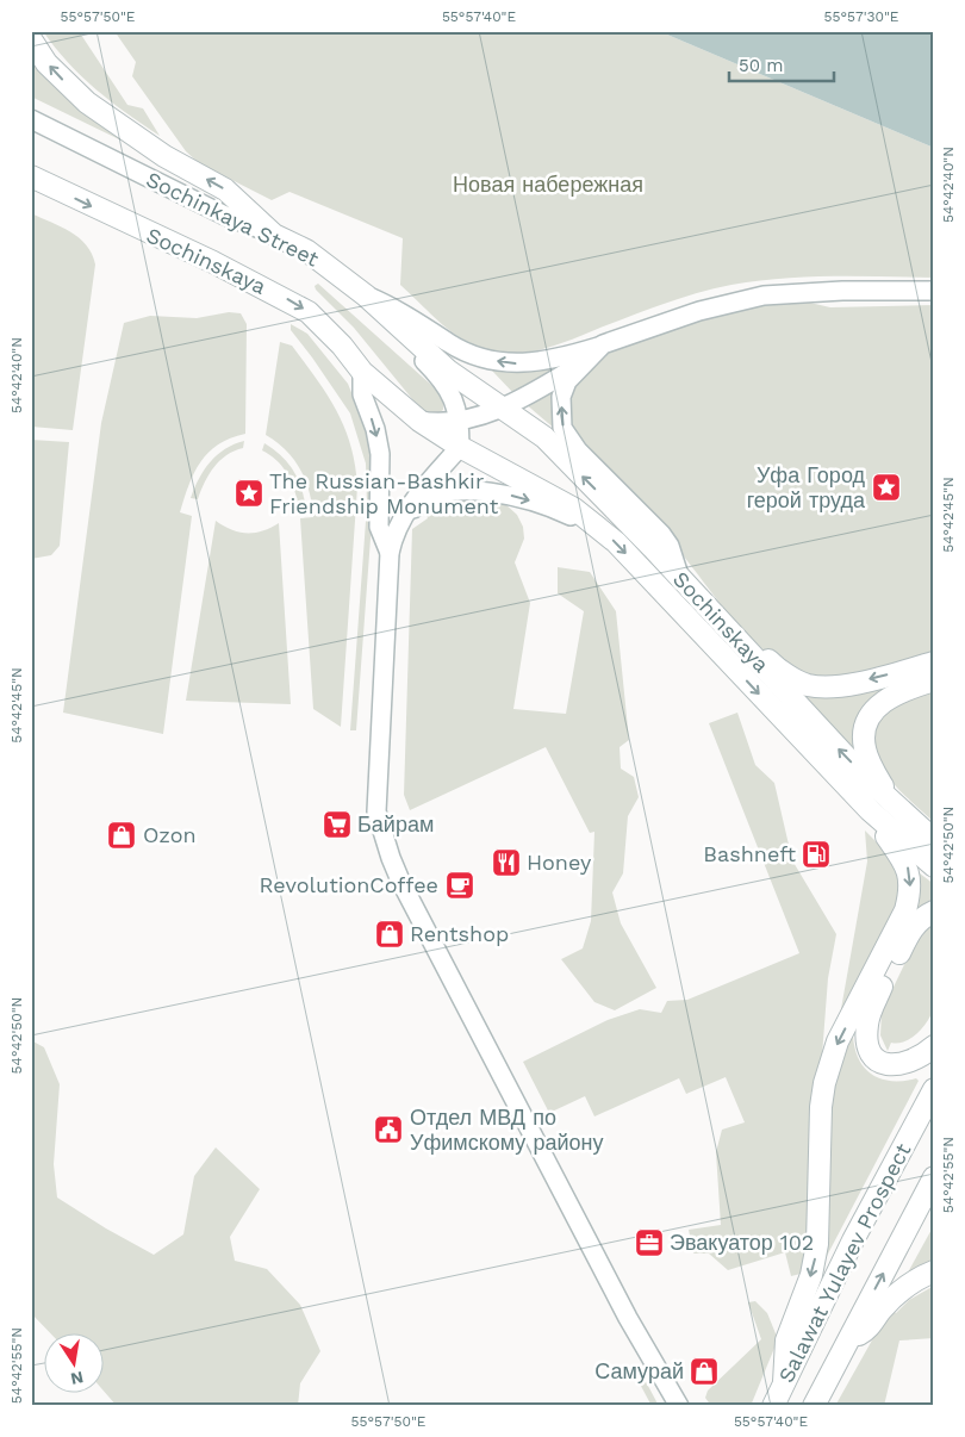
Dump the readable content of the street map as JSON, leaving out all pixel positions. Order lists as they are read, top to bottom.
{
  "streets": {
    "main road": ["Sochinkaya Street", "Sochinskaya", "Salawat Yulayev Prospect"]
  },
  "crossings": [
    ["Sochinkaya Street", "Sochinskaya"]
  ],
  "parks": ["Новая набережная"],
  "places": {
    "place": ["Уфа Город герой труда", "The Russian-Bashkir Friendship Monument"],
    "supermarket": ["Байрам"],
    "shop": ["Ozon", "Rentshop", "Самурай"],
    "fuel station": ["Bashneft"],
    "restaurant": ["Honey"],
    "cafe": ["RevolutionCoffee"],
    "public building": ["Отдел МВД по Уфимскому району"],
    "office": ["Эвакуатор 102"]
  },
  "scale_bar": "50 m",
  "north": "bottom",
  "coordinates": [
    "55°57'50\"E",
    "55°57'40\"E",
    "55°57'30\"E",
    "54°42'40\"N",
    "54°42'45\"N",
    "54°42'50\"N",
    "54°42'55\"N"
  ]
}
